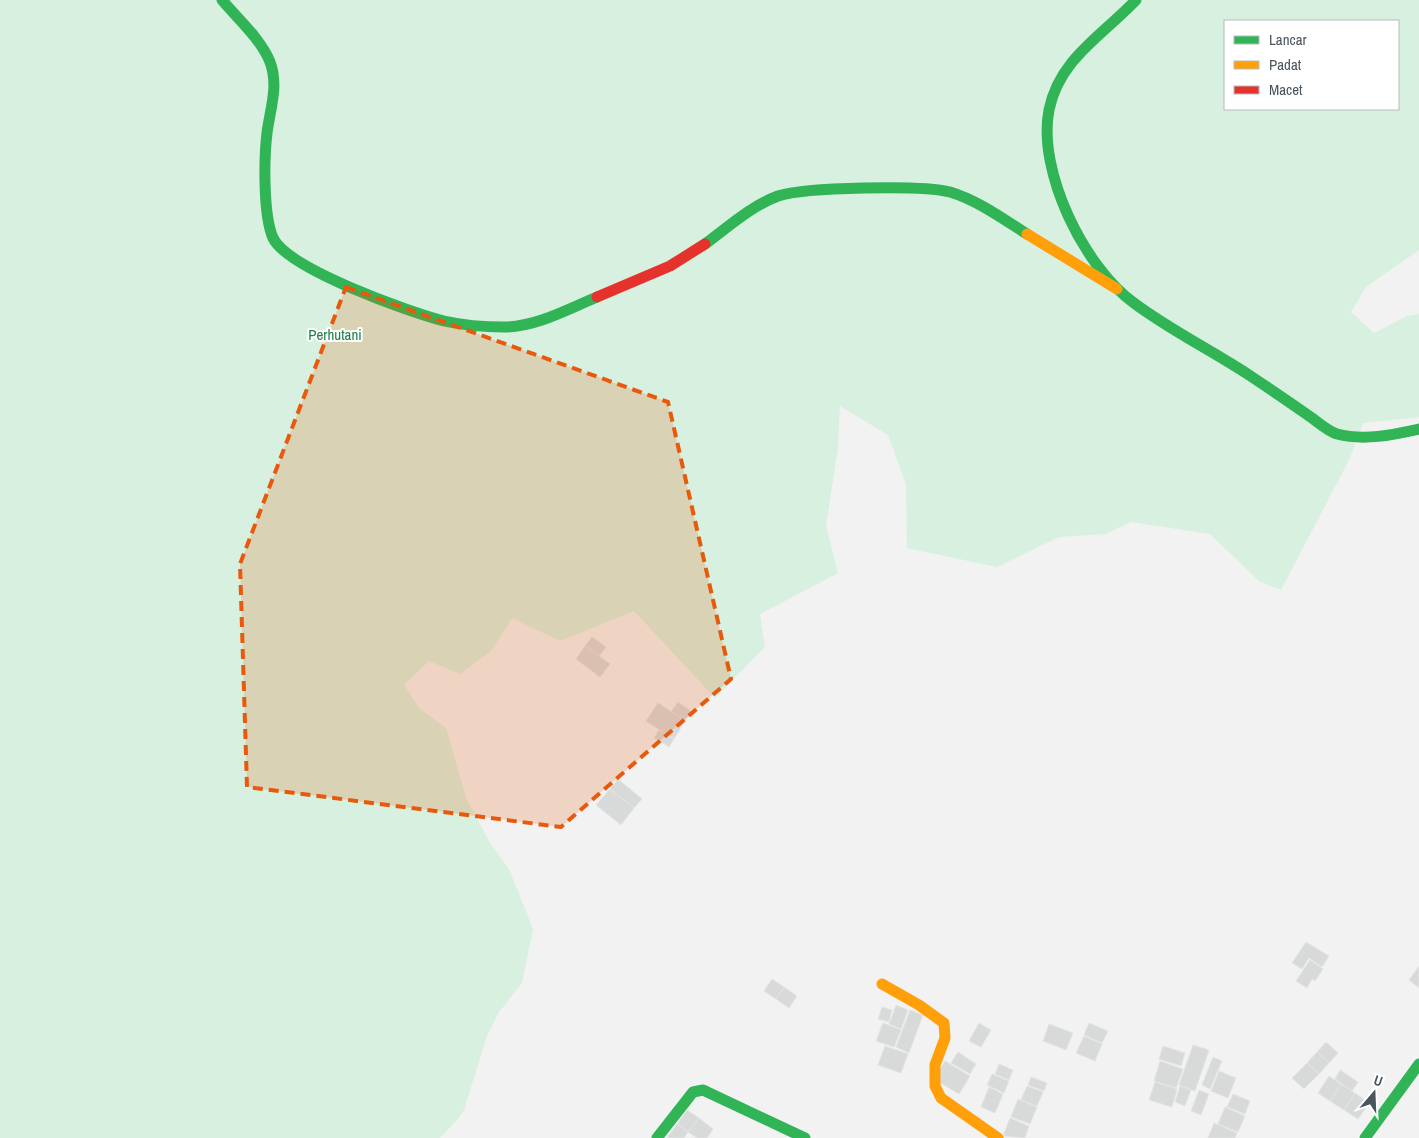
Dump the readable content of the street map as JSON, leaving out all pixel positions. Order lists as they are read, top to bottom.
{
  "parks": ["Perhutani"],
  "legend": ["Lancar", "Padat", "Macet"],
  "north": "top"
}
